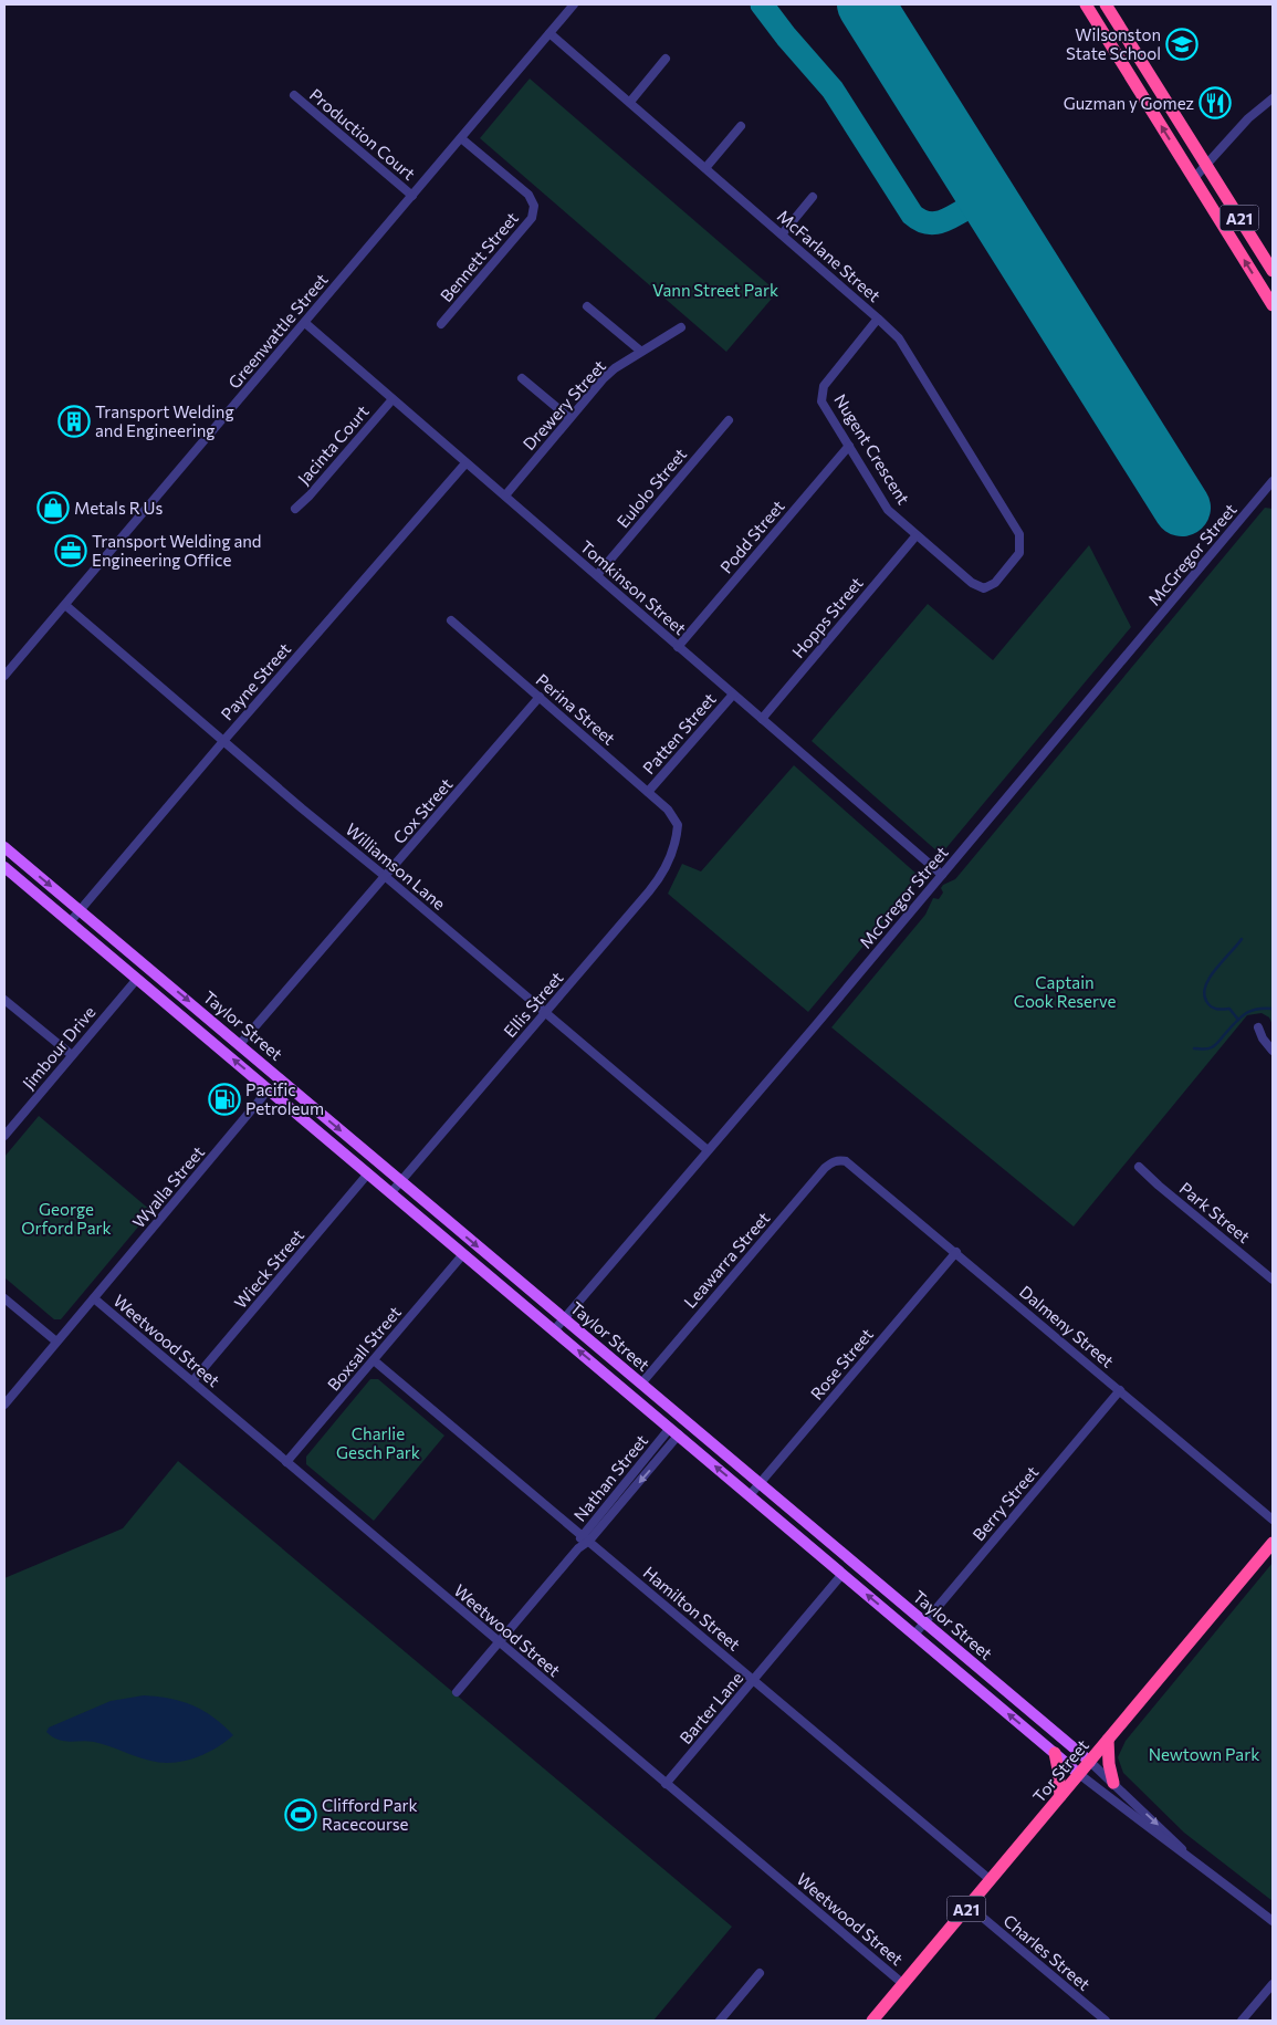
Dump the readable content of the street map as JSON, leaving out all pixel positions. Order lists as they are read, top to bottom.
{
  "streets": {
    "highway": ["A21", "Tor Street"],
    "main road": ["Taylor Street"],
    "street": [
      "Production Court",
      "McFarlane Street",
      "Bennett Street",
      "Greenwattle Street",
      "Drewery Street",
      "Jacinta Court",
      "Nugent Crescent",
      "Eulolo Street",
      "Podd Street",
      "McGregor Street",
      "Tomkinson Street",
      "Hopps Street",
      "Payne Street",
      "Perina Street",
      "Patten Street",
      "Cox Street",
      "Williamson Lane",
      "Ellis Street",
      "Jimbour Drive",
      "Wyalla Street",
      "Park Street",
      "Leawarra Street",
      "Wieck Street",
      "Dalmeny Street",
      "Weetwood Street",
      "Boxsall Street",
      "Rose Street",
      "Nathan Street",
      "Berry Street",
      "Hamilton Street",
      "Barter Lane",
      "Charles Street"
    ]
  },
  "crossings": [
    ["Production Court", "Greenwattle Street"],
    ["McFarlane Street", "Greenwattle Street"],
    ["McFarlane Street", "Nugent Crescent"],
    ["Bennett Street", "Greenwattle Street"],
    ["Greenwattle Street", "Tomkinson Street"],
    ["Greenwattle Street", "Williamson Lane"],
    ["Drewery Street", "Tomkinson Street"],
    ["Jacinta Court", "Tomkinson Street"],
    ["Nugent Crescent", "Podd Street"],
    ["Nugent Crescent", "Hopps Street"],
    ["Eulolo Street", "Tomkinson Street"],
    ["Podd Street", "Tomkinson Street"],
    ["McGregor Street", "Tomkinson Street"],
    ["McGregor Street", "Williamson Lane"],
    ["McGregor Street", "Taylor Street"],
    ["Tomkinson Street", "Hopps Street"],
    ["Tomkinson Street", "Payne Street"],
    ["Tomkinson Street", "Patten Street"],
    ["Payne Street", "Williamson Lane"],
    ["Payne Street", "Taylor Street"],
    ["Perina Street", "Patten Street"],
    ["Perina Street", "Cox Street"],
    ["Perina Street", "Ellis Street"],
    ["Cox Street", "Williamson Lane"],
    ["Cox Street", "Taylor Street"],
    ["Williamson Lane", "Ellis Street"],
    ["Ellis Street", "Taylor Street"],
    ["Taylor Street", "Jimbour Drive"],
    ["Taylor Street", "Wyalla Street"],
    ["Taylor Street", "Leawarra Street"],
    ["Taylor Street", "Wieck Street"],
    ["Taylor Street", "Boxsall Street"],
    ["Taylor Street", "Rose Street"],
    ["Taylor Street", "Nathan Street"],
    ["Taylor Street", "Berry Street"],
    ["Taylor Street", "Barter Lane"],
    ["Taylor Street", "Tor Street"],
    ["Wyalla Street", "Weetwood Street"],
    ["Leawarra Street", "Dalmeny Street"],
    ["Wieck Street", "Weetwood Street"],
    ["Dalmeny Street", "Rose Street"],
    ["Dalmeny Street", "Berry Street"],
    ["Weetwood Street", "Boxsall Street"],
    ["Weetwood Street", "Nathan Street"],
    ["Weetwood Street", "Barter Lane"],
    ["Weetwood Street", "Tor Street"],
    ["Boxsall Street", "Hamilton Street"],
    ["Nathan Street", "Hamilton Street"],
    ["Hamilton Street", "Barter Lane"],
    ["Hamilton Street", "Tor Street"],
    ["Tor Street", "Charles Street"]
  ],
  "parks": [
    "Vann Street Park",
    "Captain Cook Reserve",
    "George Orford Park",
    "Charlie Gesch Park",
    "Newtown Park"
  ],
  "places": {
    "school or university": ["Wilsonston State School"],
    "restaurant": ["Guzman y Gomez"],
    "building": ["Transport Welding and Engineering"],
    "shop": ["Metals R Us"],
    "office": ["Transport Welding and Engineering Office"],
    "fuel station": ["Pacific Petroleum"],
    "sports": ["Clifford Park Racecourse"]
  }
}
